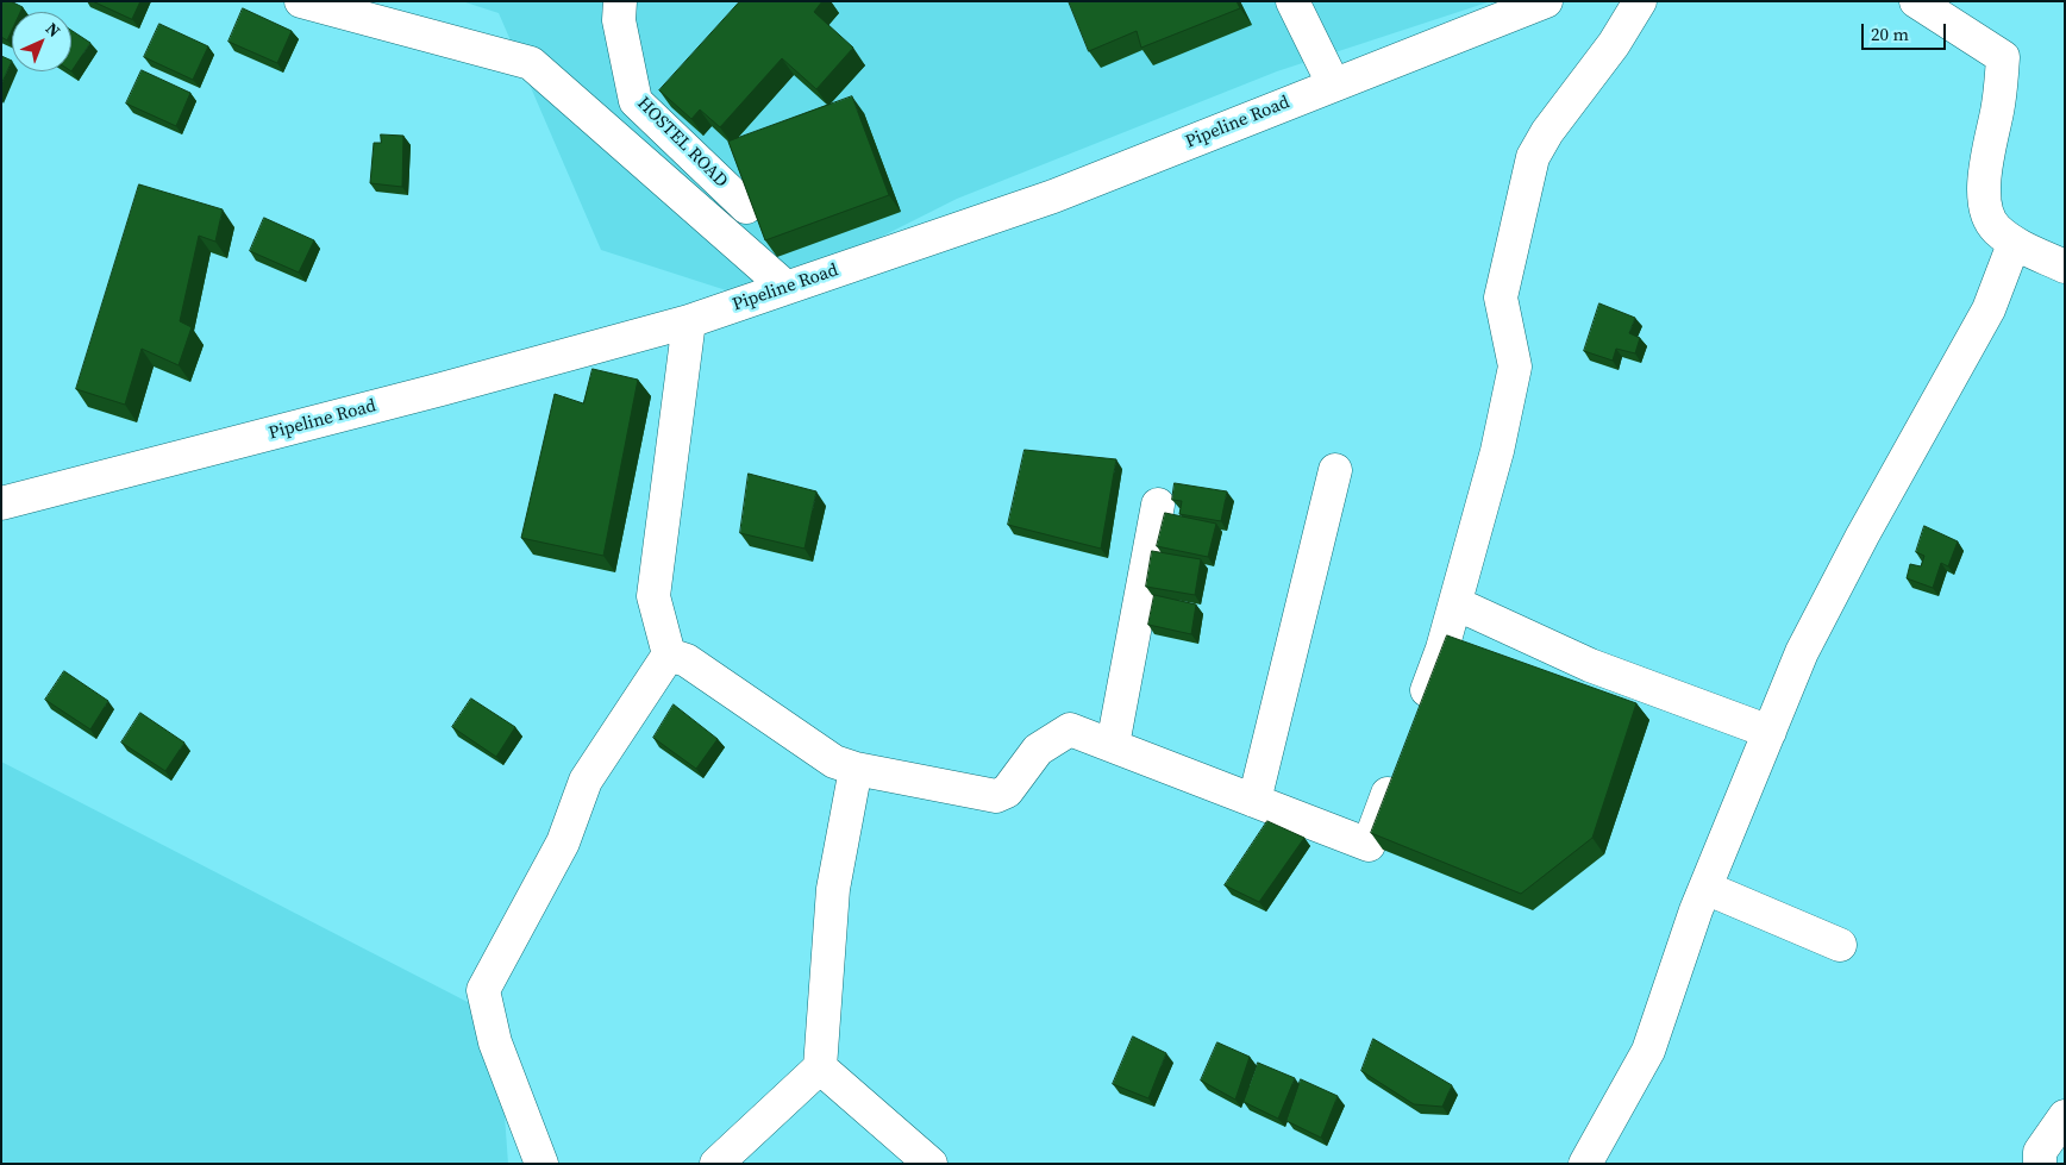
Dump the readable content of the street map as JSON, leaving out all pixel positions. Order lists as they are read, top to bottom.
{
  "streets": {
    "street": ["Pipeline Road", "HOSTEL ROAD"]
  },
  "scale_bar": "20 m",
  "north": "top right"
}
